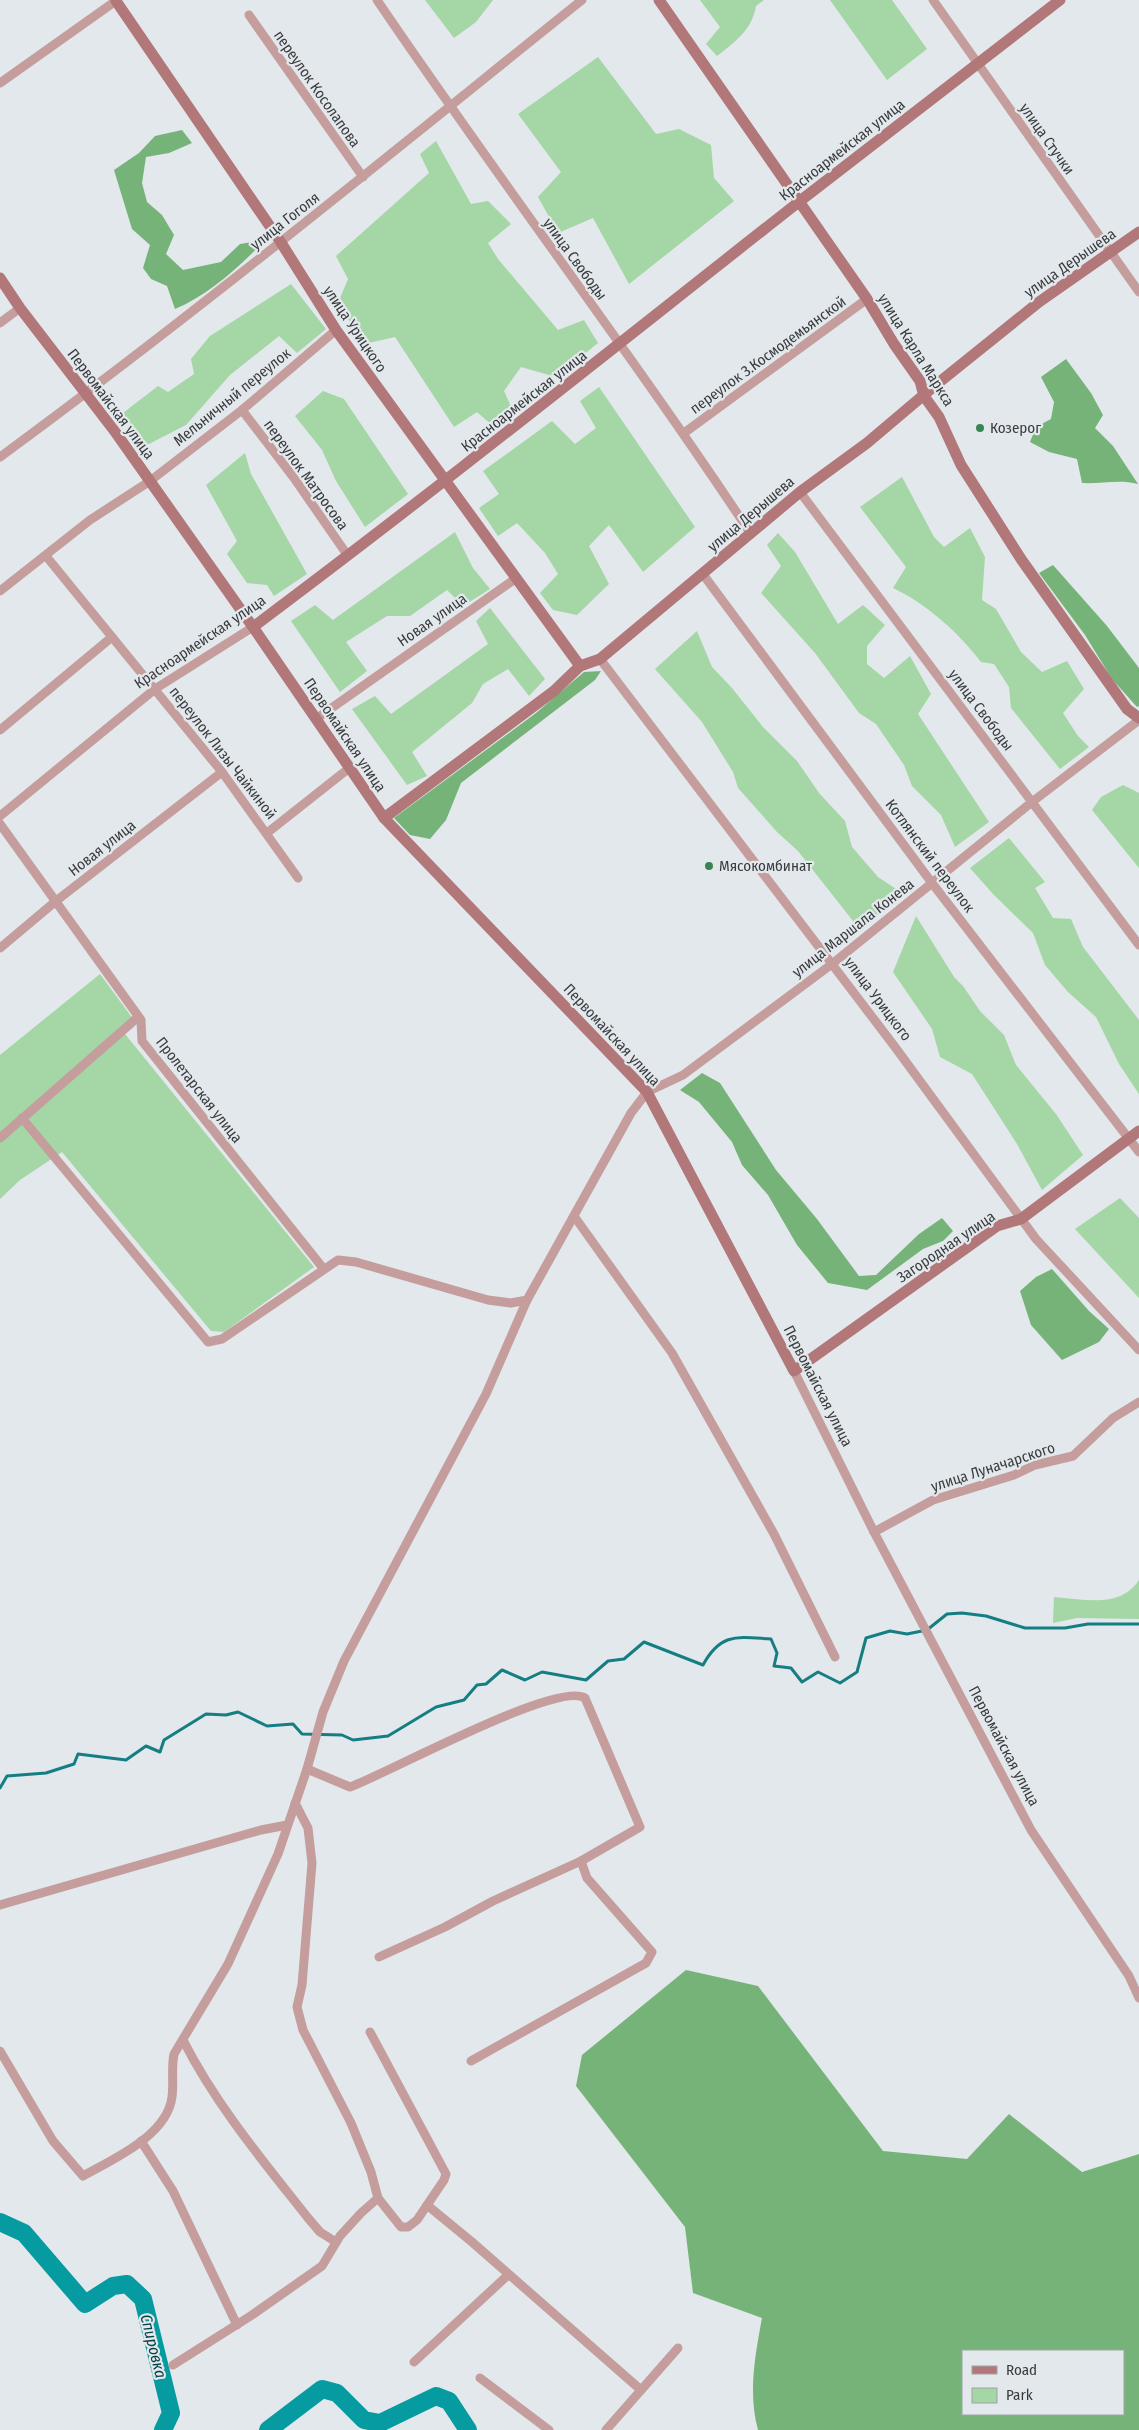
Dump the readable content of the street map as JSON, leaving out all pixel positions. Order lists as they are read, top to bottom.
{
  "streets": {
    "street": [
      "переулок Косолапова",
      "улица Стучки",
      "Красноармейская улица",
      "улица Гоголя",
      "улица Свободы",
      "улица Дерышева",
      "улица Урицкого",
      "улица Карла Маркса",
      "переулок З.Космодемьянской",
      "Мельничный переулок",
      "Первомайская улица",
      "переулок Матросова",
      "Новая улица",
      "переулок Лизы Чайкиной",
      "Котлянский переулок",
      "улица Маршала Конева",
      "Пролетарская улица",
      "Загородная улица",
      "улица Луначарского"
    ]
  },
  "crossings": [
    ["переулок Косолапова", "улица Гоголя"],
    ["улица Стучки", "Красноармейская улица"],
    ["улица Стучки", "улица Дерышева"],
    ["Красноармейская улица", "улица Свободы"],
    ["Красноармейская улица", "улица Урицкого"],
    ["Красноармейская улица", "улица Карла Маркса"],
    ["Красноармейская улица", "Первомайская улица"],
    ["Красноармейская улица", "переулок Матросова"],
    ["Красноармейская улица", "переулок Лизы Чайкиной"],
    ["улица Гоголя", "улица Свободы"],
    ["улица Гоголя", "улица Урицкого"],
    ["улица Гоголя", "Первомайская улица"],
    ["улица Свободы", "улица Дерышева"],
    ["улица Свободы", "переулок З.Космодемьянской"],
    ["улица Свободы", "улица Маршала Конева"],
    ["улица Дерышева", "улица Урицкого"],
    ["улица Дерышева", "улица Карла Маркса"],
    ["улица Дерышева", "Первомайская улица"],
    ["улица Дерышева", "Котлянский переулок"],
    ["улица Урицкого", "Мельничный переулок"],
    ["улица Урицкого", "Новая улица"],
    ["улица Урицкого", "улица Маршала Конева"],
    ["улица Урицкого", "Загородная улица"],
    ["улица Карла Маркса", "переулок З.Космодемьянской"],
    ["улица Карла Маркса", "улица Маршала Конева"],
    ["Мельничный переулок", "Первомайская улица"],
    ["Мельничный переулок", "переулок Матросова"],
    ["Мельничный переулок", "переулок Лизы Чайкиной"],
    ["Первомайская улица", "Новая улица"],
    ["Первомайская улица", "улица Маршала Конева"],
    ["Первомайская улица", "Загородная улица"],
    ["Первомайская улица", "улица Луначарского"],
    ["Новая улица", "переулок Лизы Чайкиной"],
    ["Новая улица", "Пролетарская улица"],
    ["Котлянский переулок", "улица Маршала Конева"],
    ["Котлянский переулок", "Загородная улица"]
  ],
  "water": ["Спировка"],
  "places": ["Козерог", "Мясокомбинат"],
  "legend": ["Road", "Park"]
}
